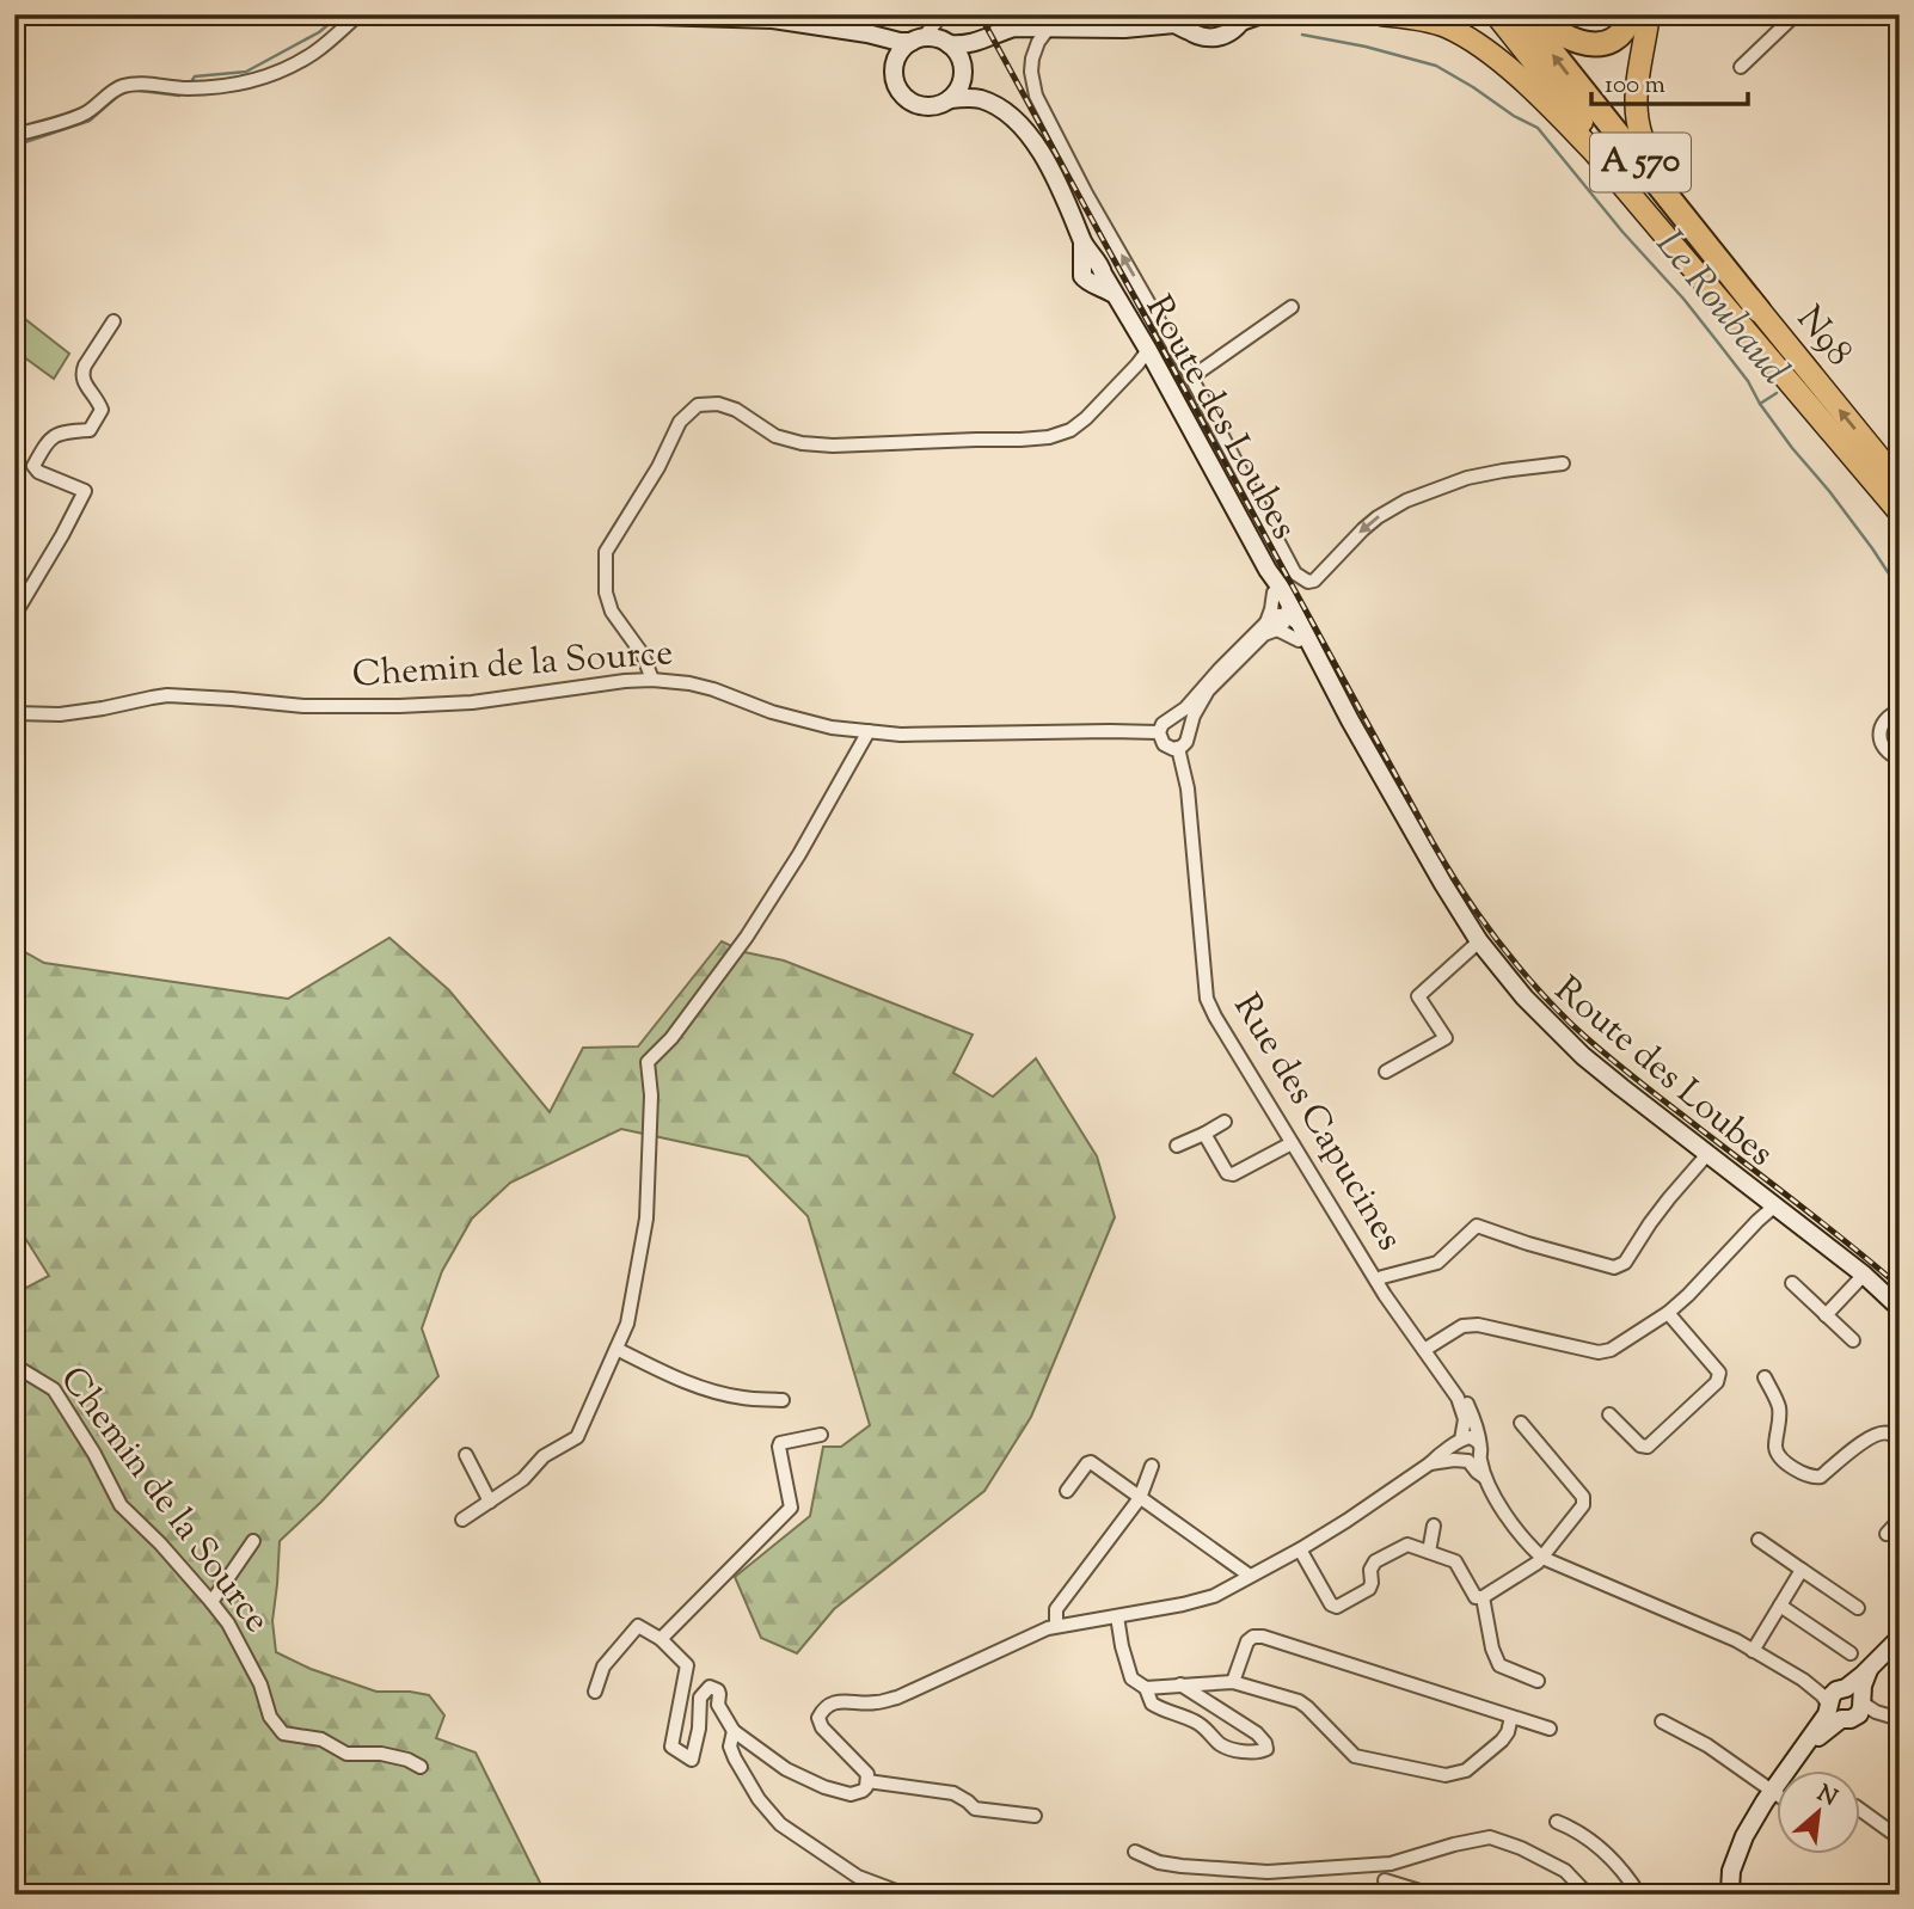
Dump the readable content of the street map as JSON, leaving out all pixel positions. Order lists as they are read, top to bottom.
{
  "streets": {
    "highway": ["A 570", "N98"],
    "main road": ["Route des Loubes"],
    "street": ["Chemin de la Source", "Rue des Capucines"]
  },
  "crossings": [
    ["A 570", "N98"],
    ["Chemin de la Source", "Rue des Capucines"]
  ],
  "water": ["Le Roubaud"],
  "scale_bar": "100 m",
  "north": "top right"
}
